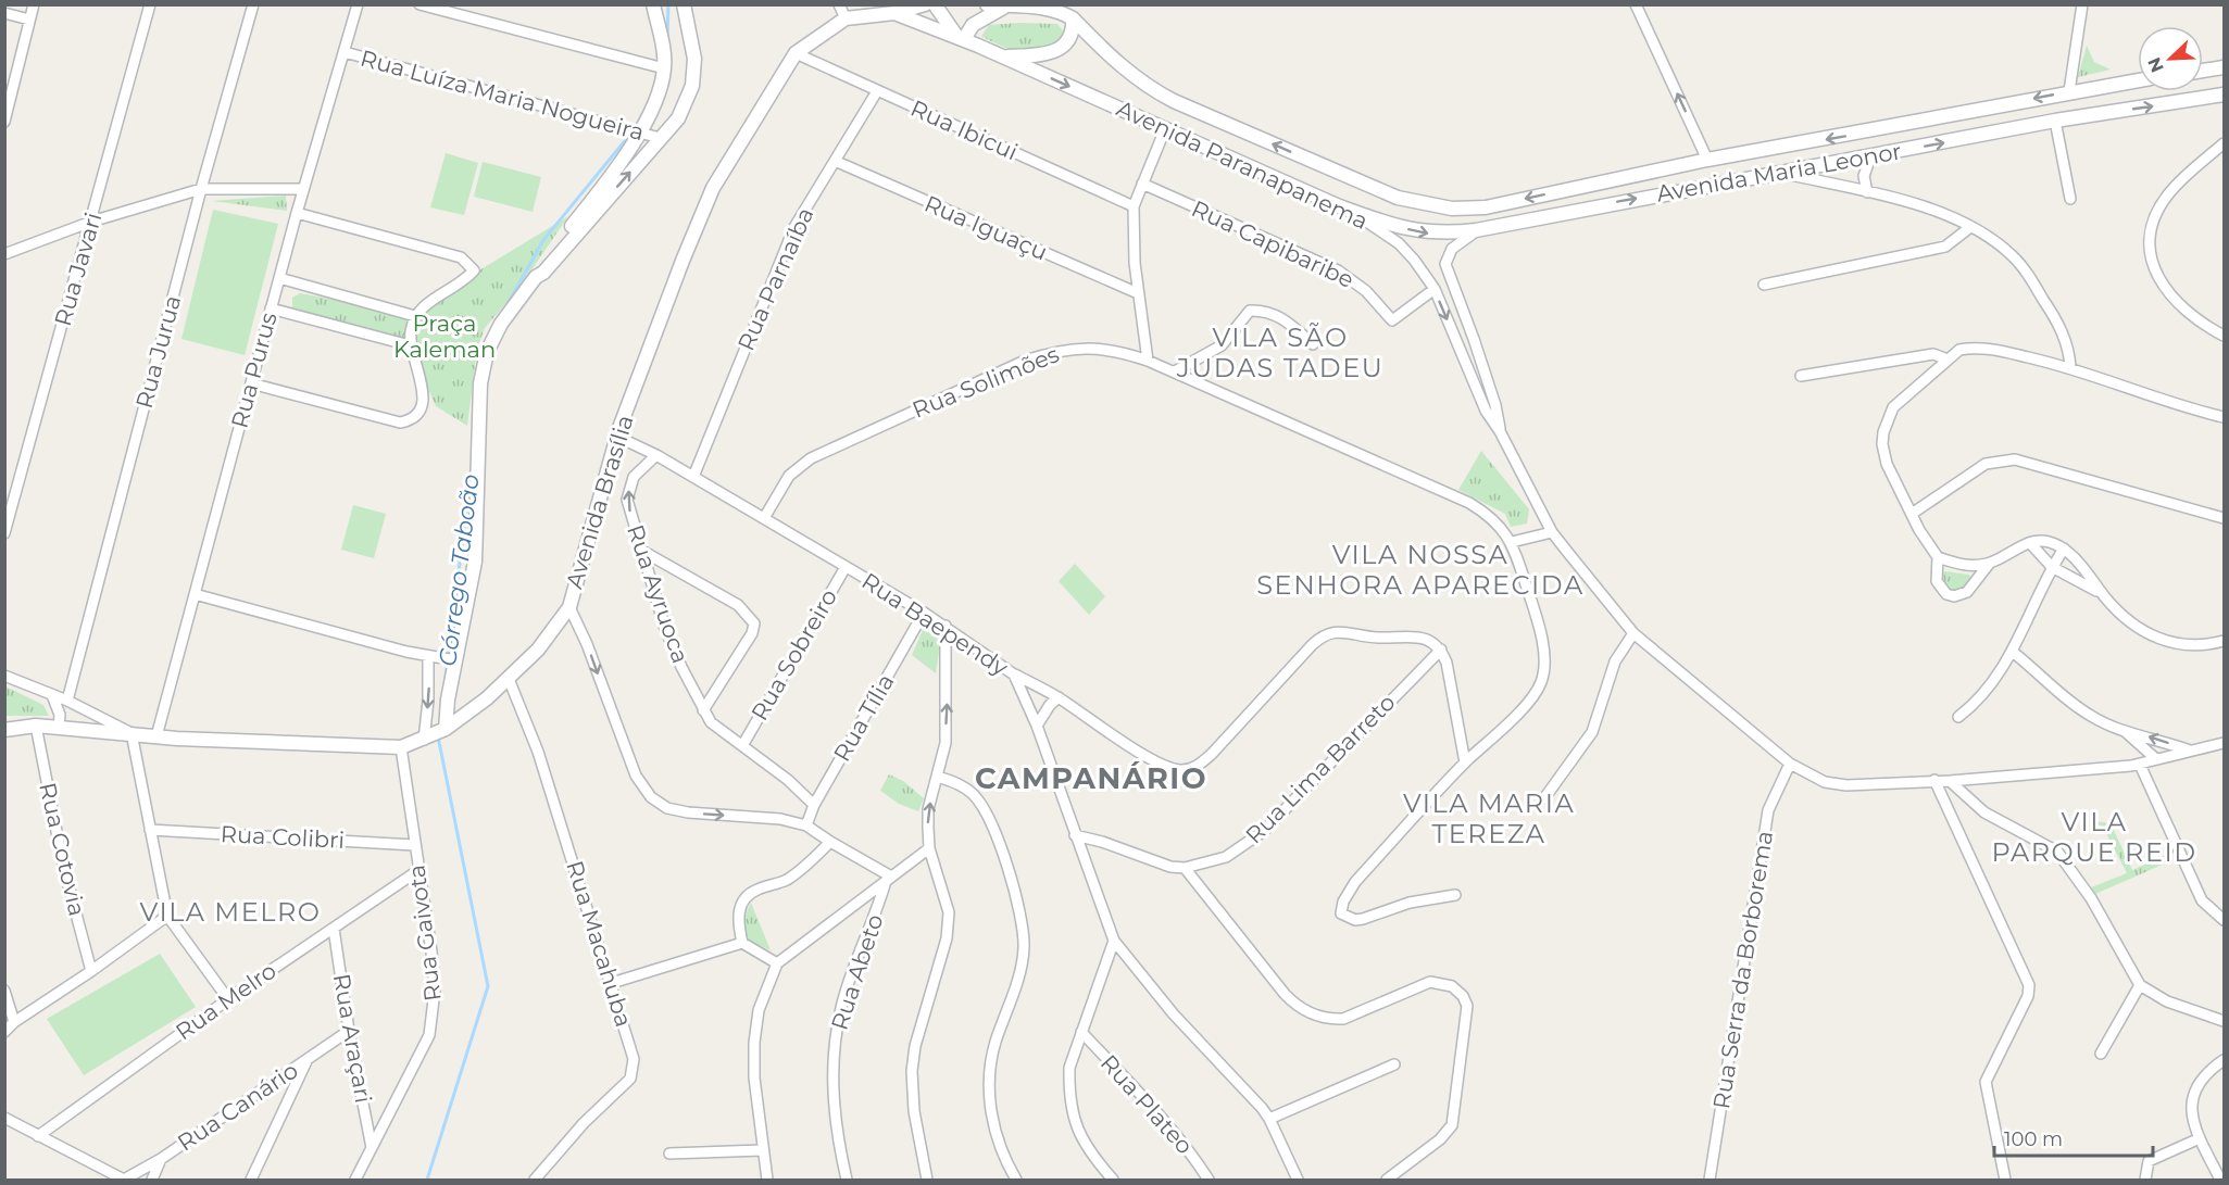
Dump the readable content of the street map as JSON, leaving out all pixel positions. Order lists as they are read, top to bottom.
{
  "streets": {
    "street": [
      "Rua Luíza Maria Nogueira",
      "Rua Ibicui",
      "Avenida Paranapanema",
      "Avenida Maria Leonor",
      "Rua Iguaçu",
      "Rua Capibaribe",
      "Rua Javari",
      "Rua Parnaíba",
      "Rua Jurua",
      "Rua Purus",
      "Rua Solimões",
      "Avenida Brasília",
      "Rua Ayruoca",
      "Rua Baependy",
      "Rua Sobreiro",
      "Rua Tília",
      "Rua Lima Barreto",
      "Rua Colibri",
      "Rua Cotovia",
      "Rua Gaivota",
      "Rua Macahuba",
      "Rua Serra da Borborema",
      "Rua Abeto",
      "Rua Melro",
      "Rua Araçari",
      "Rua Plateo",
      "Rua Canário"
    ]
  },
  "crossings": [
    ["Rua Luíza Maria Nogueira", "Rua Purus"],
    ["Rua Ibicui", "Rua Parnaíba"],
    ["Rua Ibicui", "Avenida Brasília"],
    ["Avenida Paranapanema", "Avenida Maria Leonor"],
    ["Avenida Paranapanema", "Rua Capibaribe"],
    ["Avenida Paranapanema", "Rua Serra da Borborema"],
    ["Rua Iguaçu", "Rua Parnaíba"],
    ["Rua Parnaíba", "Rua Baependy"],
    ["Rua Jurua", "Avenida Brasília"],
    ["Rua Purus", "Avenida Brasília"],
    ["Rua Solimões", "Rua Baependy"],
    ["Avenida Brasília", "Rua Baependy"],
    ["Avenida Brasília", "Rua Cotovia"],
    ["Avenida Brasília", "Rua Gaivota"],
    ["Avenida Brasília", "Rua Macahuba"],
    ["Rua Ayruoca", "Rua Baependy"],
    ["Rua Ayruoca", "Rua Sobreiro"],
    ["Rua Ayruoca", "Rua Tília"],
    ["Rua Baependy", "Rua Sobreiro"],
    ["Rua Baependy", "Rua Tília"],
    ["Rua Baependy", "Rua Lima Barreto"],
    ["Rua Colibri", "Rua Gaivota"],
    ["Rua Gaivota", "Rua Melro"],
    ["Rua Gaivota", "Rua Araçari"],
    ["Rua Melro", "Rua Araçari"],
    ["Rua Melro", "Rua Canário"],
    ["Rua Araçari", "Rua Canário"]
  ],
  "districts": [
    "VILA SÃO JUDAS TADEU",
    "VILA NOSSA SENHORA APARECIDA",
    "CAMPANÁRIO",
    "VILA MARIA TEREZA",
    "VILA PARQUE REID",
    "VILA MELRO"
  ],
  "water": ["Córrego Taboão"],
  "parks": ["Praça Kaleman"],
  "scale_bar": "100 m",
  "north": "bottom left"
}
